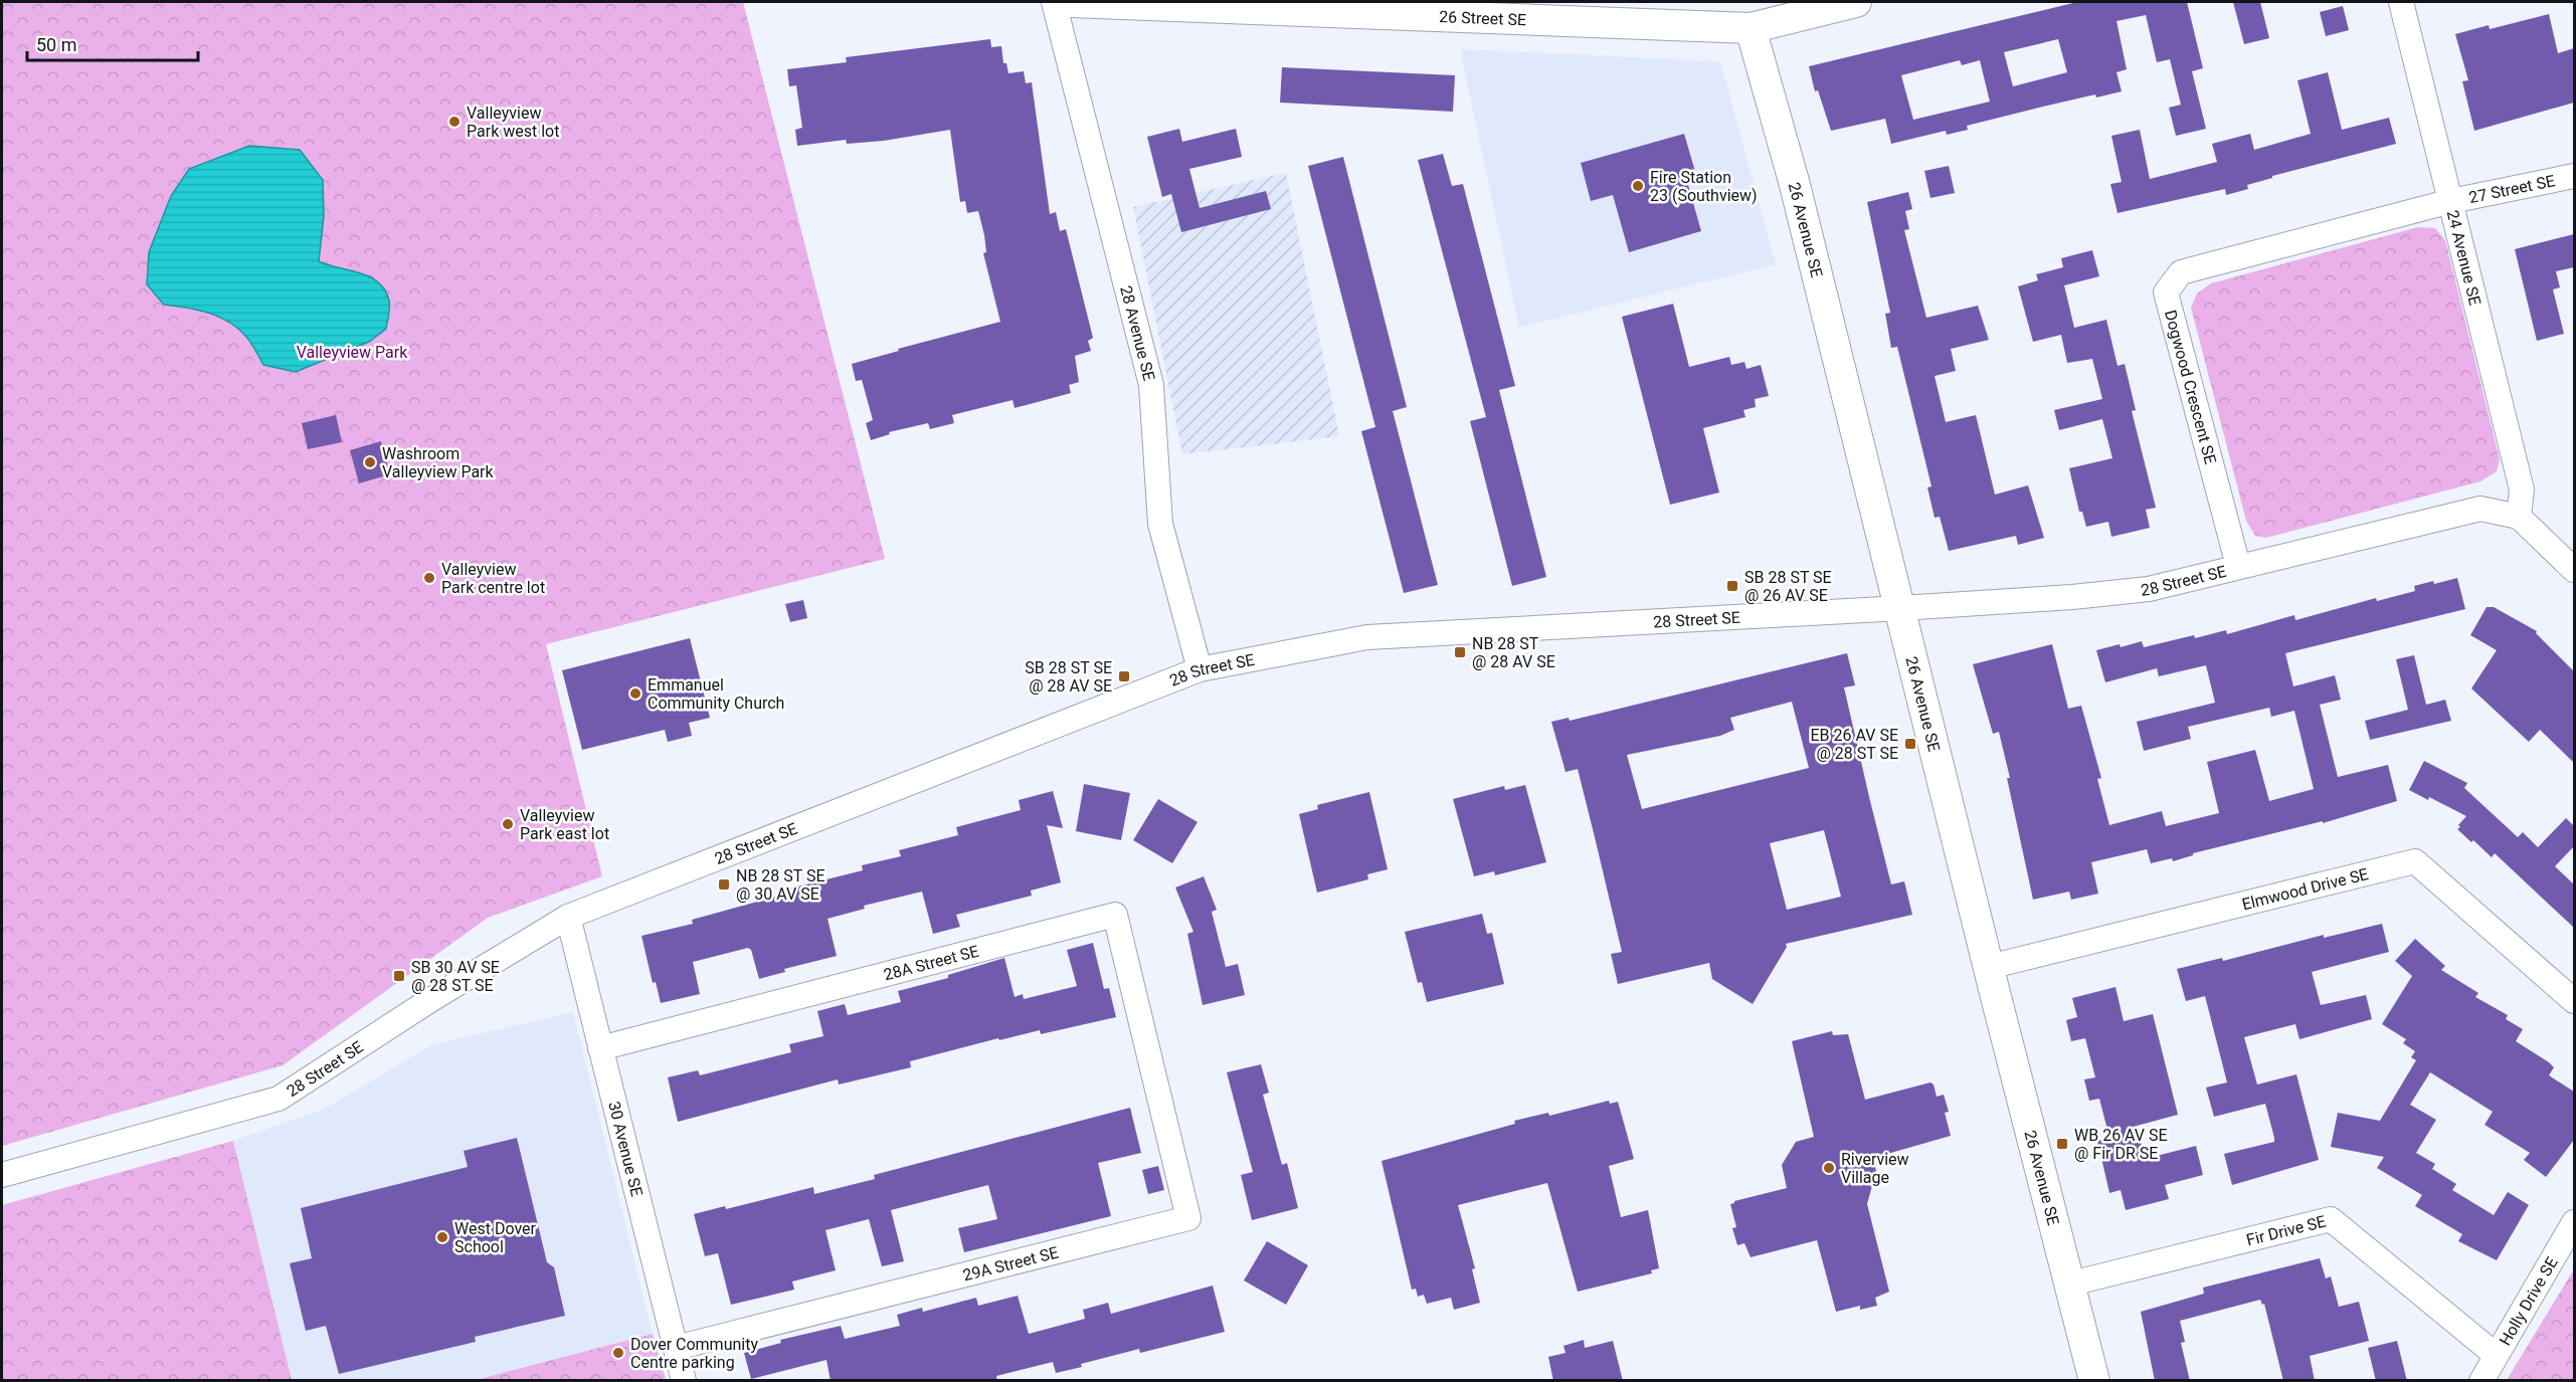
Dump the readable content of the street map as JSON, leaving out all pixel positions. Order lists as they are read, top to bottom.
{
  "streets": {
    "street": [
      "26 Street SE",
      "27 Street SE",
      "26 Avenue SE",
      "24 Avenue SE",
      "28 Avenue SE",
      "Dogwood Crescent SE",
      "28 Street SE",
      "Elmwood Drive SE",
      "28A Street SE",
      "30 Avenue SE",
      "Fir Drive SE",
      "29A Street SE",
      "Holly Drive SE"
    ]
  },
  "crossings": [
    ["26 Street SE", "26 Avenue SE"],
    ["27 Street SE", "24 Avenue SE"],
    ["27 Street SE", "Dogwood Crescent SE"],
    ["26 Avenue SE", "28 Street SE"],
    ["26 Avenue SE", "Elmwood Drive SE"],
    ["26 Avenue SE", "Fir Drive SE"],
    ["24 Avenue SE", "Dogwood Crescent SE"],
    ["24 Avenue SE", "28 Street SE"],
    ["28 Avenue SE", "28 Street SE"],
    ["Dogwood Crescent SE", "28 Street SE"],
    ["28 Street SE", "30 Avenue SE"],
    ["28A Street SE", "30 Avenue SE"],
    ["28A Street SE", "29A Street SE"],
    ["30 Avenue SE", "29A Street SE"],
    ["Fir Drive SE", "Holly Drive SE"]
  ],
  "parks": ["Valleyview Park"],
  "places": {
    "other": [
      "Valleyview Park west lot",
      "Fire Station 23 (Southview)",
      "Washroom Valleyview Park",
      "Valleyview Park centre lot",
      "Emmanuel Community Church",
      "Valleyview Park east lot",
      "Riverview Village",
      "West Dover School",
      "Dover Community Centre parking"
    ],
    "transit": [
      "SB 28 ST SE @ 26 AV SE",
      "NB 28 ST @ 28 AV SE",
      "SB 28 ST SE @ 28 AV SE",
      "EB 26 AV SE @ 28 ST SE",
      "NB 28 ST SE @ 30 AV SE",
      "SB 30 AV SE @ 28 ST SE",
      "WB 26 AV SE @ Fir DR SE"
    ]
  },
  "scale_bar": "50 m"
}
